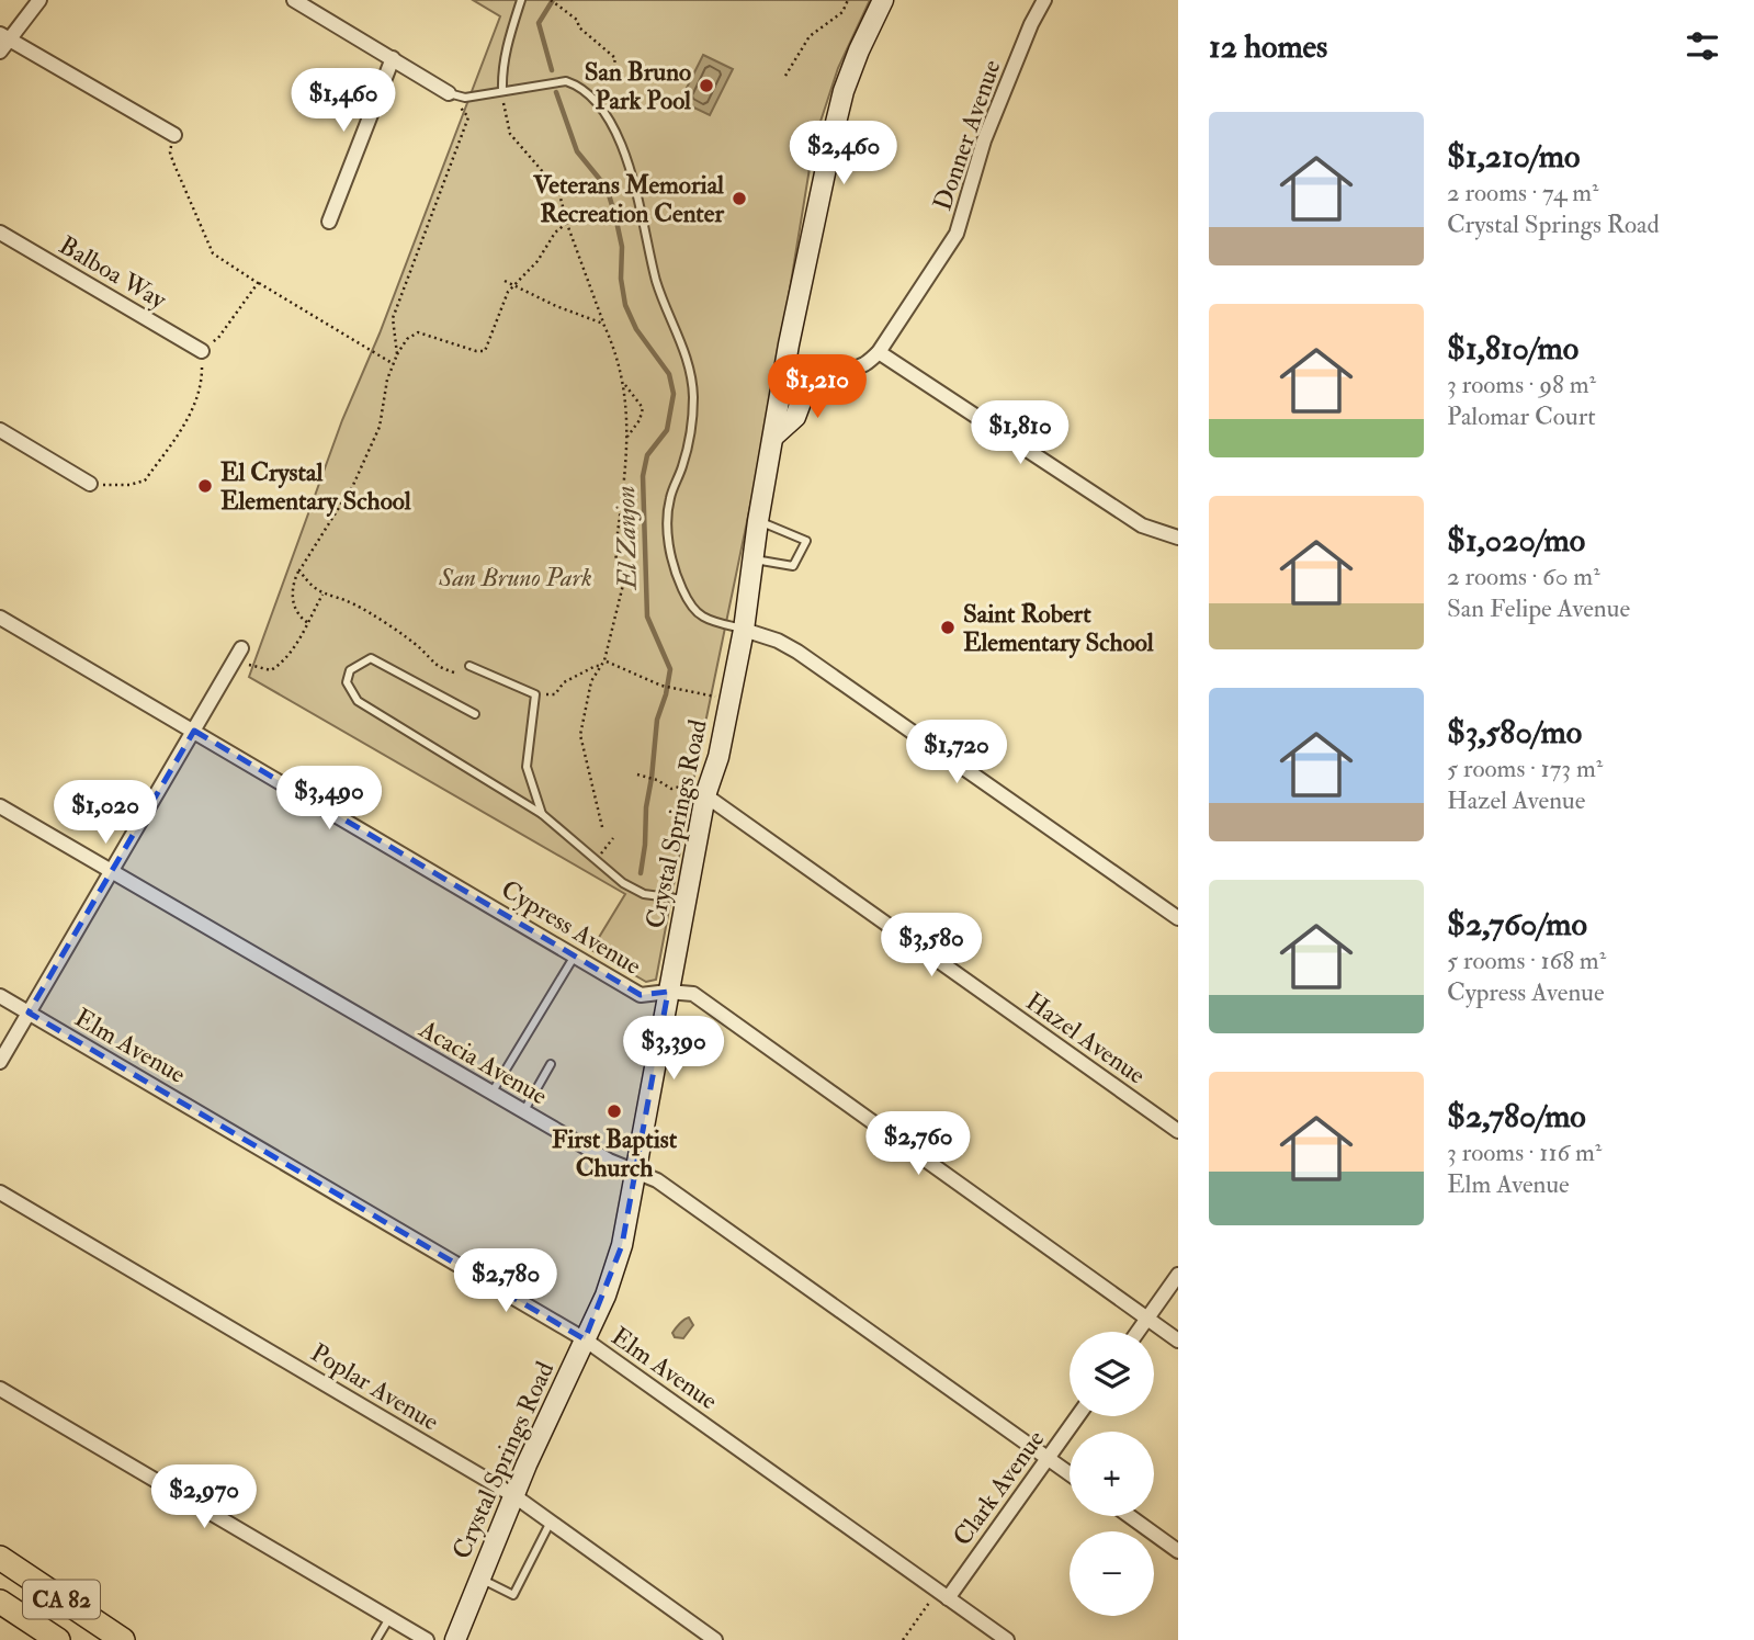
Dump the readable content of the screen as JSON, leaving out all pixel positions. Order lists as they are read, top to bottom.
{
  "streets": {
    "main road": ["Crystal Springs Road", "CA 82"],
    "street": [
      "Donner Avenue",
      "Balboa Way",
      "Cypress Avenue",
      "Hazel Avenue",
      "Elm Avenue",
      "Acacia Avenue",
      "Poplar Avenue",
      "Clark Avenue"
    ]
  },
  "crossings": [
    ["Crystal Springs Road", "Cypress Avenue"],
    ["Crystal Springs Road", "Hazel Avenue"],
    ["Crystal Springs Road", "Elm Avenue"],
    ["Crystal Springs Road", "Acacia Avenue"],
    ["Crystal Springs Road", "Poplar Avenue"],
    ["Elm Avenue", "Clark Avenue"],
    ["Acacia Avenue", "Clark Avenue"]
  ],
  "water": ["El Zanjon"],
  "parks": ["San Bruno Park"],
  "places": [
    "San Bruno Park Pool",
    "Veterans Memorial Recreation Center",
    "El Crystal Elementary School",
    "Saint Robert Elementary School",
    "First Baptist Church"
  ],
  "page": {
    "heading": "12 homes",
    "price": [
      "$1,460",
      "$2,460",
      "$1,210",
      "$1,810",
      "$1,720",
      "$3,490",
      "$1,020",
      "$3,580",
      "$3,390",
      "$2,760",
      "$2,780",
      "$2,970"
    ],
    "list": [
      {
        "name": "$1,210/mo",
        "note": "2 rooms · 74 m² · Crystal Springs Road"
      },
      {
        "name": "$1,810/mo",
        "note": "3 rooms · 98 m² · Palomar Court"
      },
      {
        "name": "$1,020/mo",
        "note": "2 rooms · 60 m² · San Felipe Avenue"
      },
      {
        "name": "$3,580/mo",
        "note": "5 rooms · 173 m² · Hazel Avenue"
      },
      {
        "name": "$2,760/mo",
        "note": "5 rooms · 168 m² · Cypress Avenue"
      },
      {
        "name": "$2,780/mo",
        "note": "3 rooms · 116 m² · Elm Avenue"
      }
    ],
    "map_buttons": ["+", "−"]
  }
}
